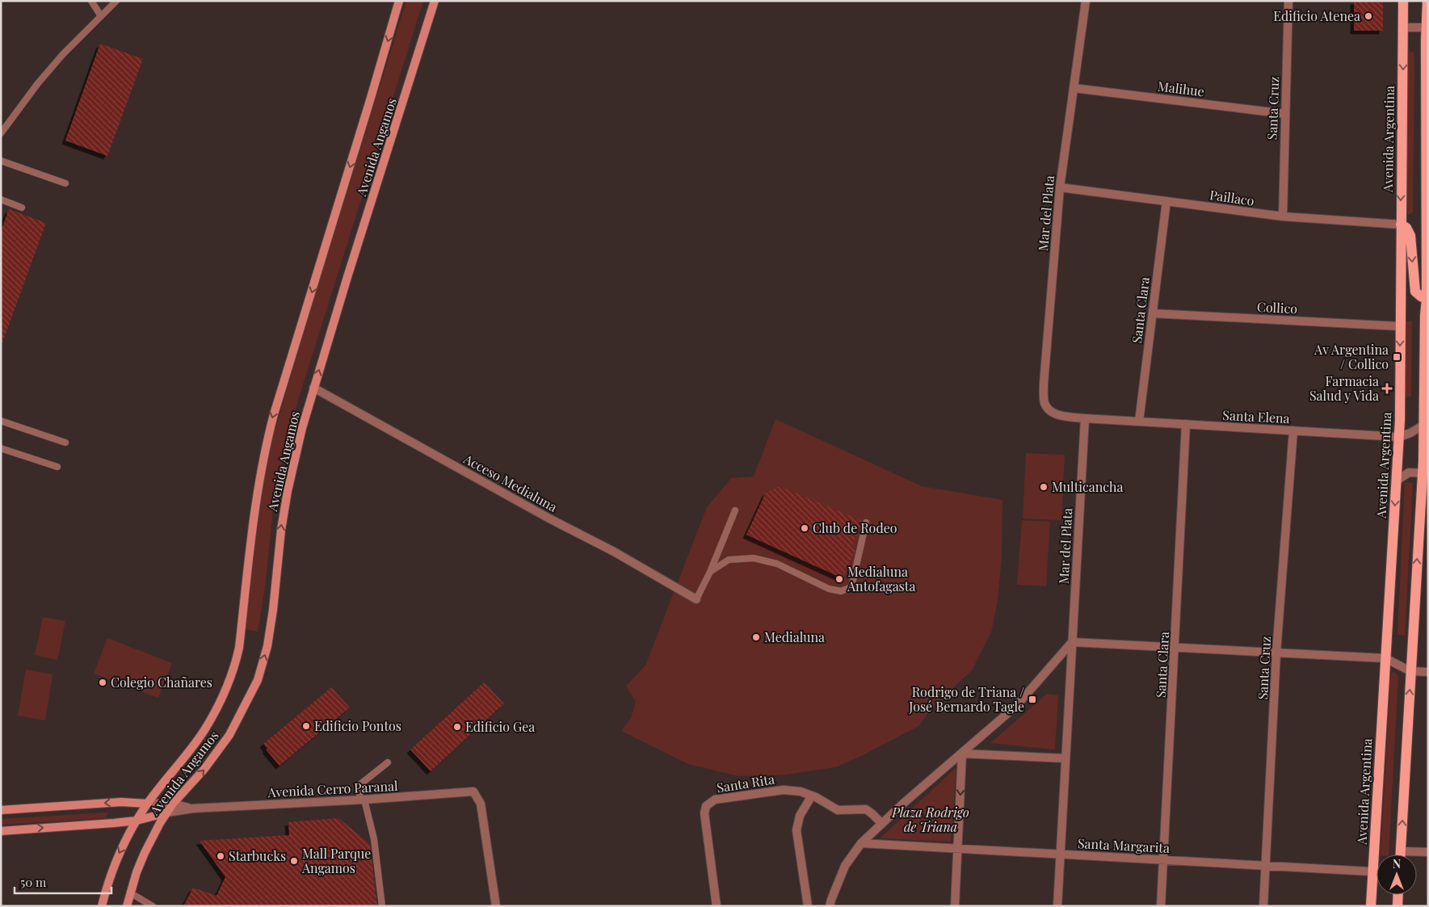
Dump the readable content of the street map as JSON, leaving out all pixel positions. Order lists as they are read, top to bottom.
{
  "streets": {
    "main road": ["Avenida Argentina", "Avenida Angamos", "Avenida Cerro Paranal"],
    "street": [
      "Malihue",
      "Santa Cruz",
      "Paillaco",
      "Mar del Plata",
      "Collico",
      "Santa Clara",
      "Santa Elena",
      "Acceso Medialuna",
      "Santa Rita",
      "Santa Margarita"
    ]
  },
  "crossings": [
    ["Malihue", "Santa Cruz"],
    ["Malihue", "Mar del Plata"],
    ["Santa Cruz", "Paillaco"],
    ["Santa Cruz", "Santa Elena"],
    ["Santa Cruz", "Santa Margarita"],
    ["Avenida Argentina", "Paillaco"],
    ["Avenida Argentina", "Collico"],
    ["Avenida Argentina", "Santa Elena"],
    ["Avenida Argentina", "Santa Margarita"],
    ["Avenida Angamos", "Acceso Medialuna"],
    ["Avenida Angamos", "Avenida Cerro Paranal"],
    ["Paillaco", "Mar del Plata"],
    ["Paillaco", "Santa Clara"],
    ["Mar del Plata", "Santa Elena"],
    ["Mar del Plata", "Santa Margarita"],
    ["Collico", "Santa Clara"],
    ["Santa Clara", "Santa Elena"],
    ["Santa Clara", "Santa Margarita"]
  ],
  "parks": ["Plaza Rodrigo de Triana"],
  "places": {
    "other": [
      "Edificio Atenea",
      "Multicancha",
      "Club de Rodeo",
      "Medialuna Antofagasta",
      "Medialuna",
      "Colegio Chañares",
      "Edificio Pontos",
      "Edificio Gea",
      "Starbucks",
      "Mall Parque Angamos"
    ],
    "transit": ["Av Argentina / Collico", "Rodrigo de Triana / José Bernardo Tagle"],
    "health": ["Farmacia Salud y Vida"]
  },
  "scale_bar": "50 m",
  "north": "top"
}
